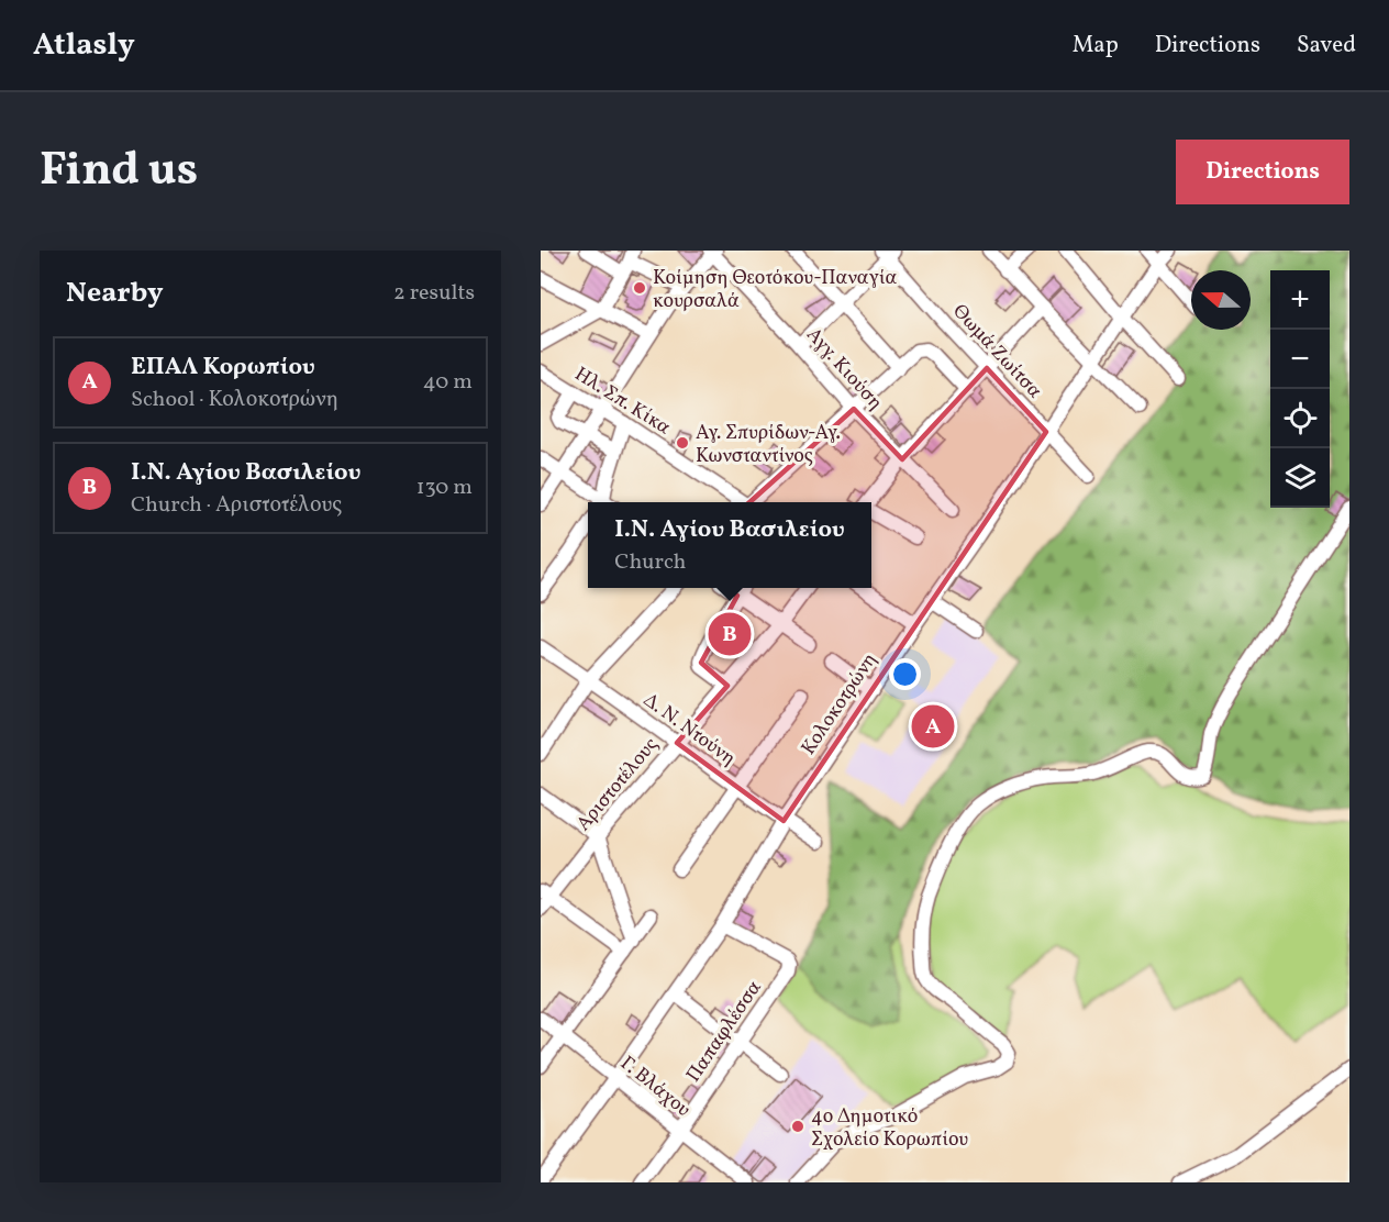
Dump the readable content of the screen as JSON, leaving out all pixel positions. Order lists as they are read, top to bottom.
{
  "streets": {
    "street": [
      "Θωμά Ζωίτσα",
      "Αγγ. Κιούση",
      "Ηλ. Σπ. Κίκα",
      "Κολοκοτρώνη",
      "Δ. Ν. Ντούνη",
      "Αριστοτέλους",
      "Παπαφλέσσα",
      "Γ. Βλάχου"
    ]
  },
  "crossings": [
    ["Θωμά Ζωίτσα", "Κολοκοτρώνη"],
    ["Κολοκοτρώνη", "Δ. Ν. Ντούνη"],
    ["Κολοκοτρώνη", "Παπαφλέσσα"],
    ["Κολοκοτρώνη", "Γ. Βλάχου"],
    ["Δ. Ν. Ντούνη", "Αριστοτέλους"],
    ["Παπαφλέσσα", "Γ. Βλάχου"]
  ],
  "places": ["Κοίμηση Θεοτόκου-Παναγία κουρσαλά", "Αγ. Σπυρίδων-Αγ. Κωνσταντίνος", "4ο Δημοτικό Σχολείο Κορωπίου"],
  "north": "left",
  "page": {
    "header": "Atlasly",
    "nav": ["Map", "Directions", "Saved"],
    "title": "Find us",
    "buttons": "Directions",
    "heading": ["Nearby", "2 results"],
    "map_buttons": ["+", "−"],
    "list": [
      {
        "mark": "A",
        "name": "ΕΠΑΛ Κορωπίου",
        "note": "School · Κολοκοτρώνη",
        "value": "40 m"
      },
      {
        "mark": "B",
        "name": "Ι.Ν. Αγίου Βασιλείου",
        "note": "Church · Αριστοτέλους",
        "value": "130 m"
      }
    ],
    "popup": ["Ι.Ν. Αγίου Βασιλείου", "Church"],
    "pins": ["B", "A"]
  }
}
